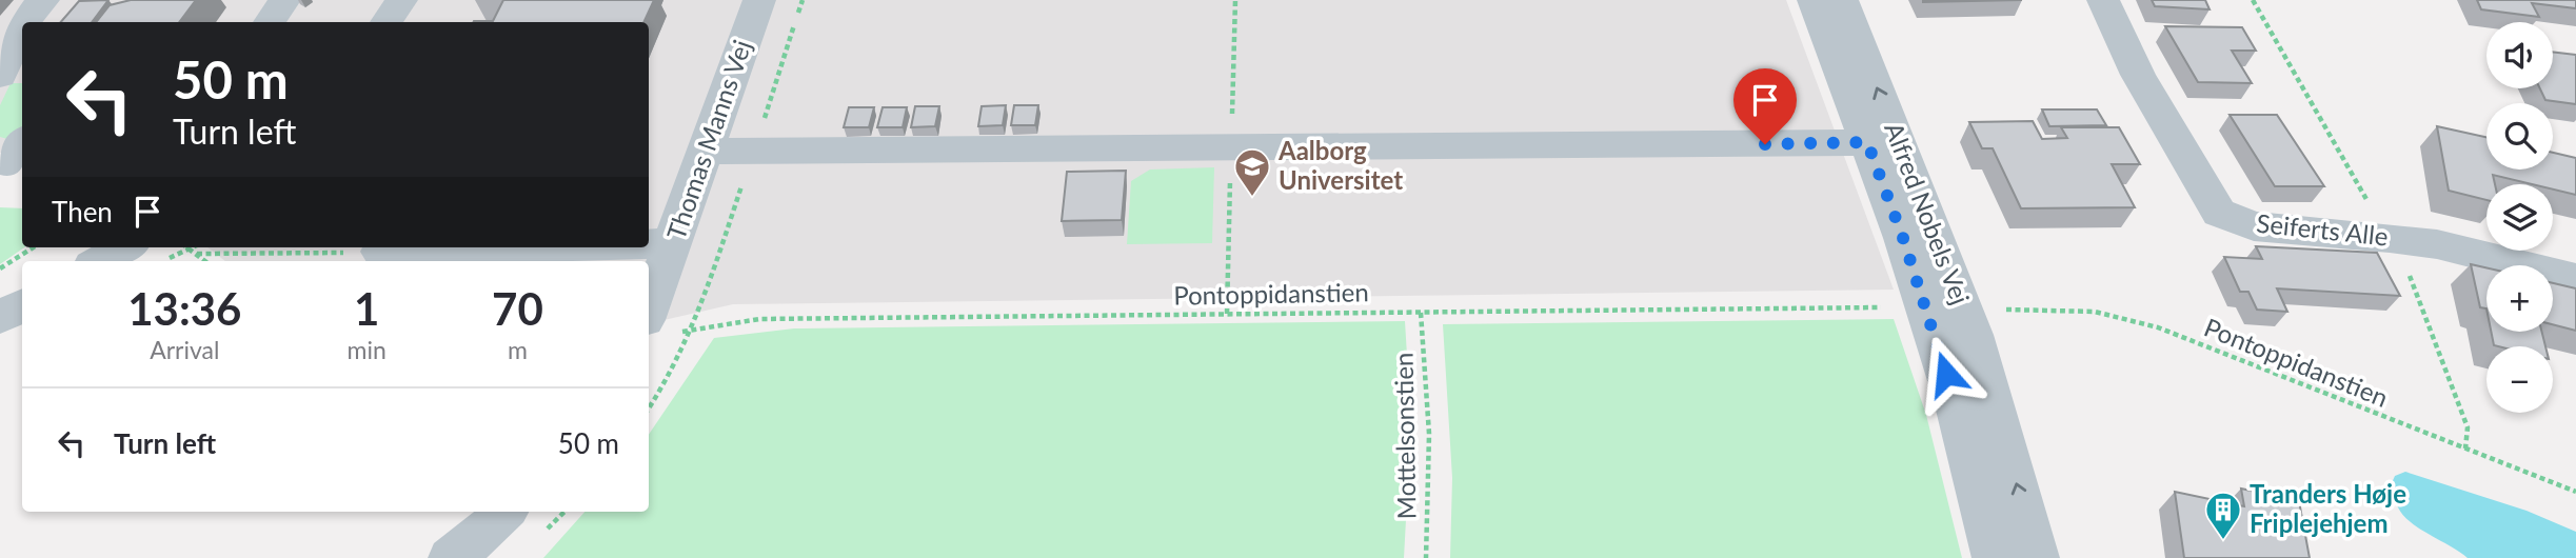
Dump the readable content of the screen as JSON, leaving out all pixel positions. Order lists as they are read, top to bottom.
{
  "streets": {
    "street": ["Thomas Manns Vej", "Alfred Nobels Vej", "Seiferts Alle"],
    "path": ["Pontoppidanstien", "Mottelsonstien"]
  },
  "crossings": [
    ["Thomas Manns Vej", "Pontoppidanstien"],
    ["Pontoppidanstien", "Mottelsonstien"]
  ],
  "places": {
    "school or university": ["Aalborg Universitet"],
    "building": ["Tranders Høje Friplejehjem"]
  },
  "page": {
    "map_buttons": ["+", "−"],
    "turn": ["50 m", "Turn left"],
    "then": "Then",
    "eta": [
      "13:36",
      "Arrival",
      "1",
      "min",
      "70",
      "m"
    ],
    "list": [
      {
        "name": "Turn left",
        "value": "50 m"
      }
    ]
  }
}
